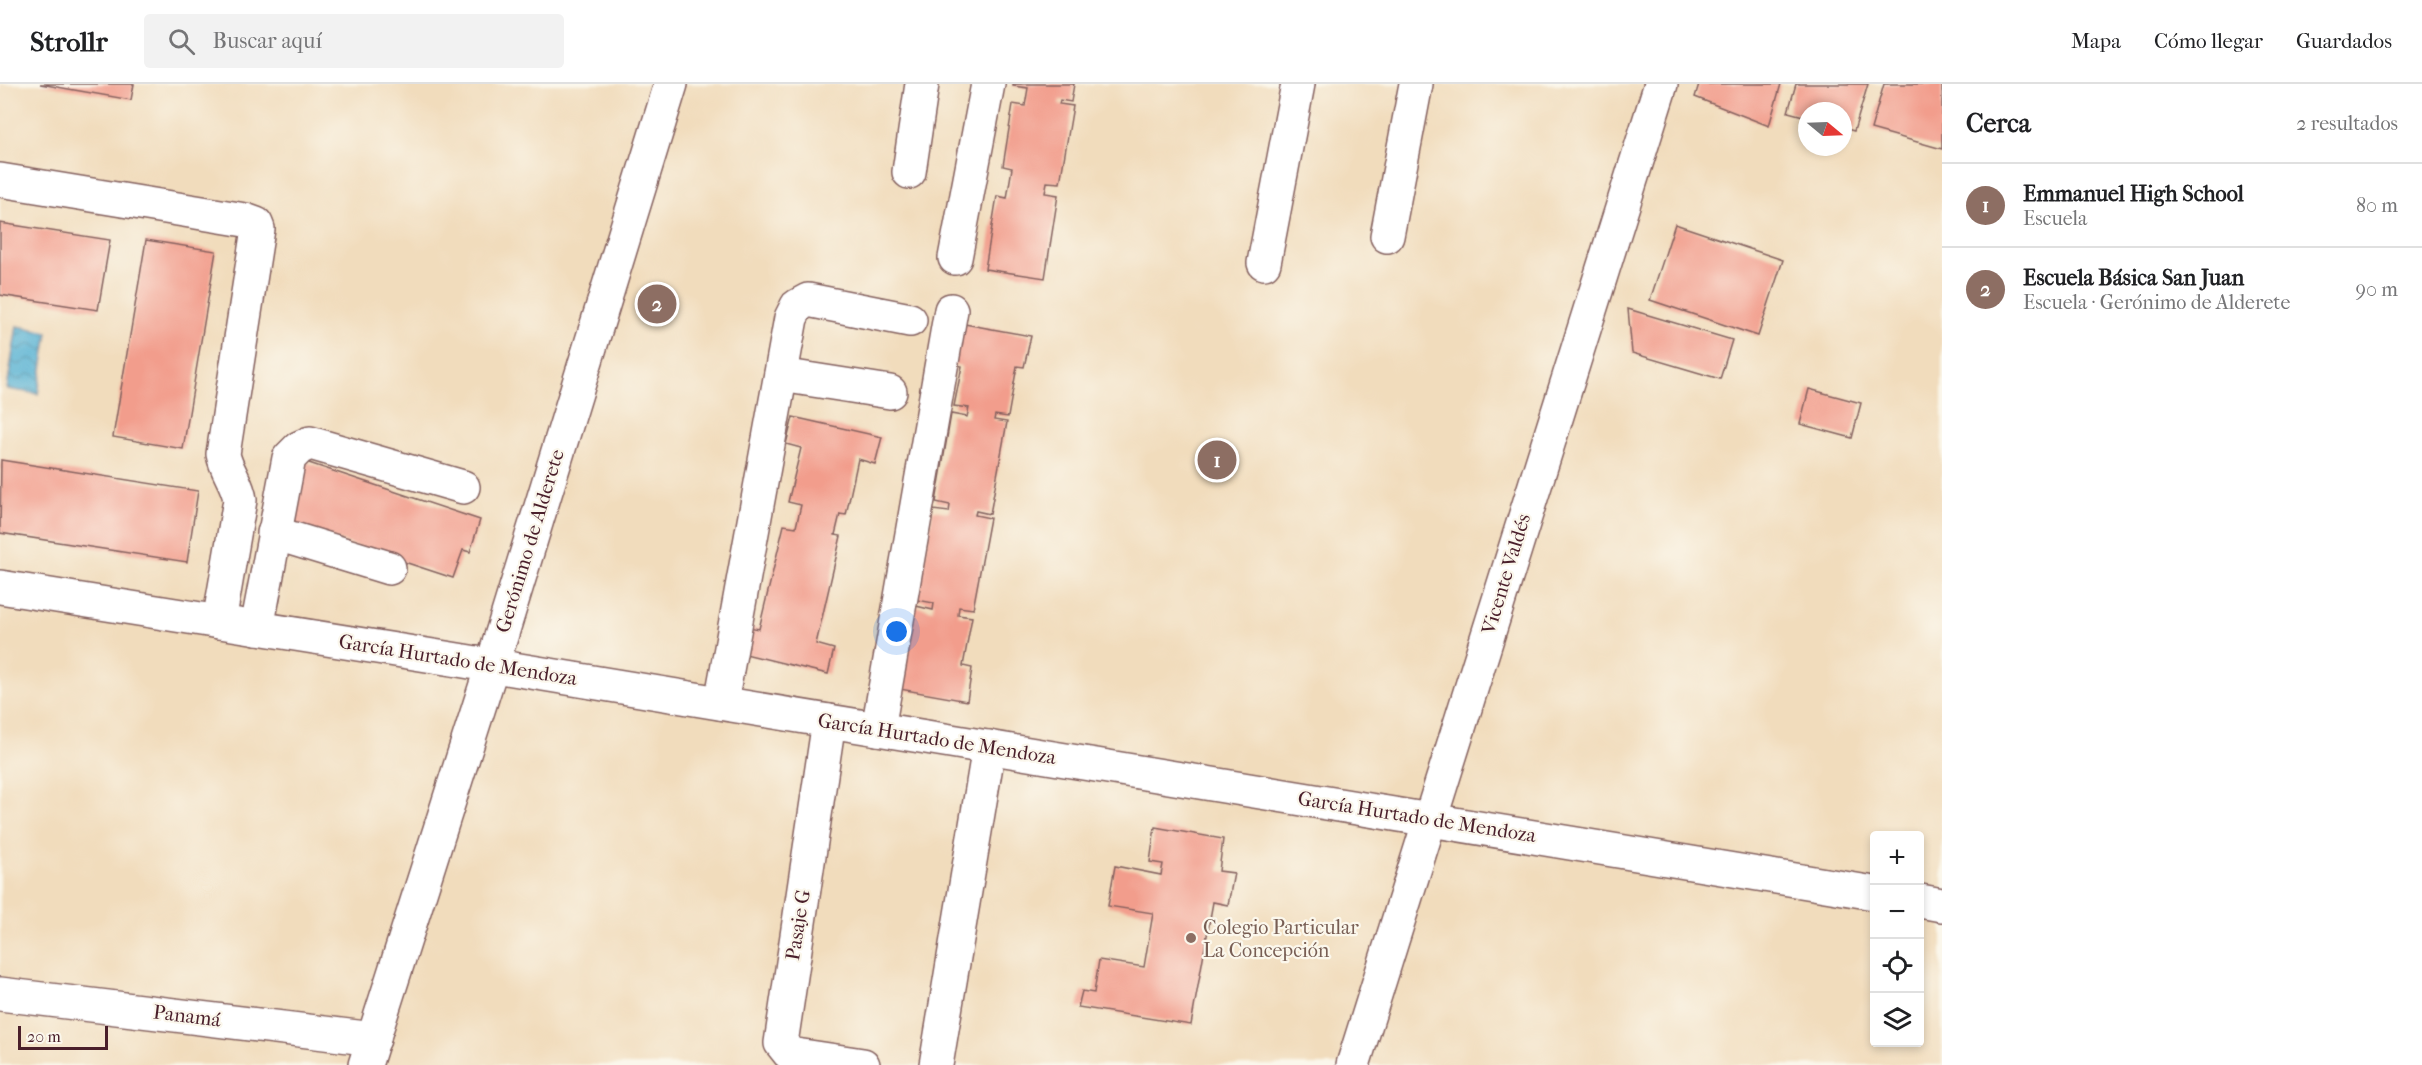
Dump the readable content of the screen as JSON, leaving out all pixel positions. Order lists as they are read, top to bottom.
{
  "streets": {
    "street": [
      "Gerónimo de Alderete",
      "Vicente Valdés",
      "García Hurtado de Mendoza",
      "Pasaje G",
      "Panamá"
    ]
  },
  "crossings": [
    ["Gerónimo de Alderete", "García Hurtado de Mendoza"],
    ["Gerónimo de Alderete", "Panamá"],
    ["Vicente Valdés", "García Hurtado de Mendoza"],
    ["García Hurtado de Mendoza", "Pasaje G"]
  ],
  "places": ["Colegio Particular La Concepción"],
  "scale_bar": "20 m",
  "north": "right",
  "page": {
    "header": "Strollr",
    "search": "Buscar aquí",
    "nav": ["Mapa", "Cómo llegar", "Guardados"],
    "heading": ["Cerca", "2 resultados"],
    "list": [
      {
        "mark": "1",
        "name": "Emmanuel High School",
        "note": "Escuela",
        "value": "80 m"
      },
      {
        "mark": "2",
        "name": "Escuela Básica San Juan",
        "note": "Escuela · Gerónimo de Alderete",
        "value": "90 m"
      }
    ],
    "pins": ["2", "1"],
    "map_buttons": ["+", "−"],
    "scale": "20 m"
  }
}
